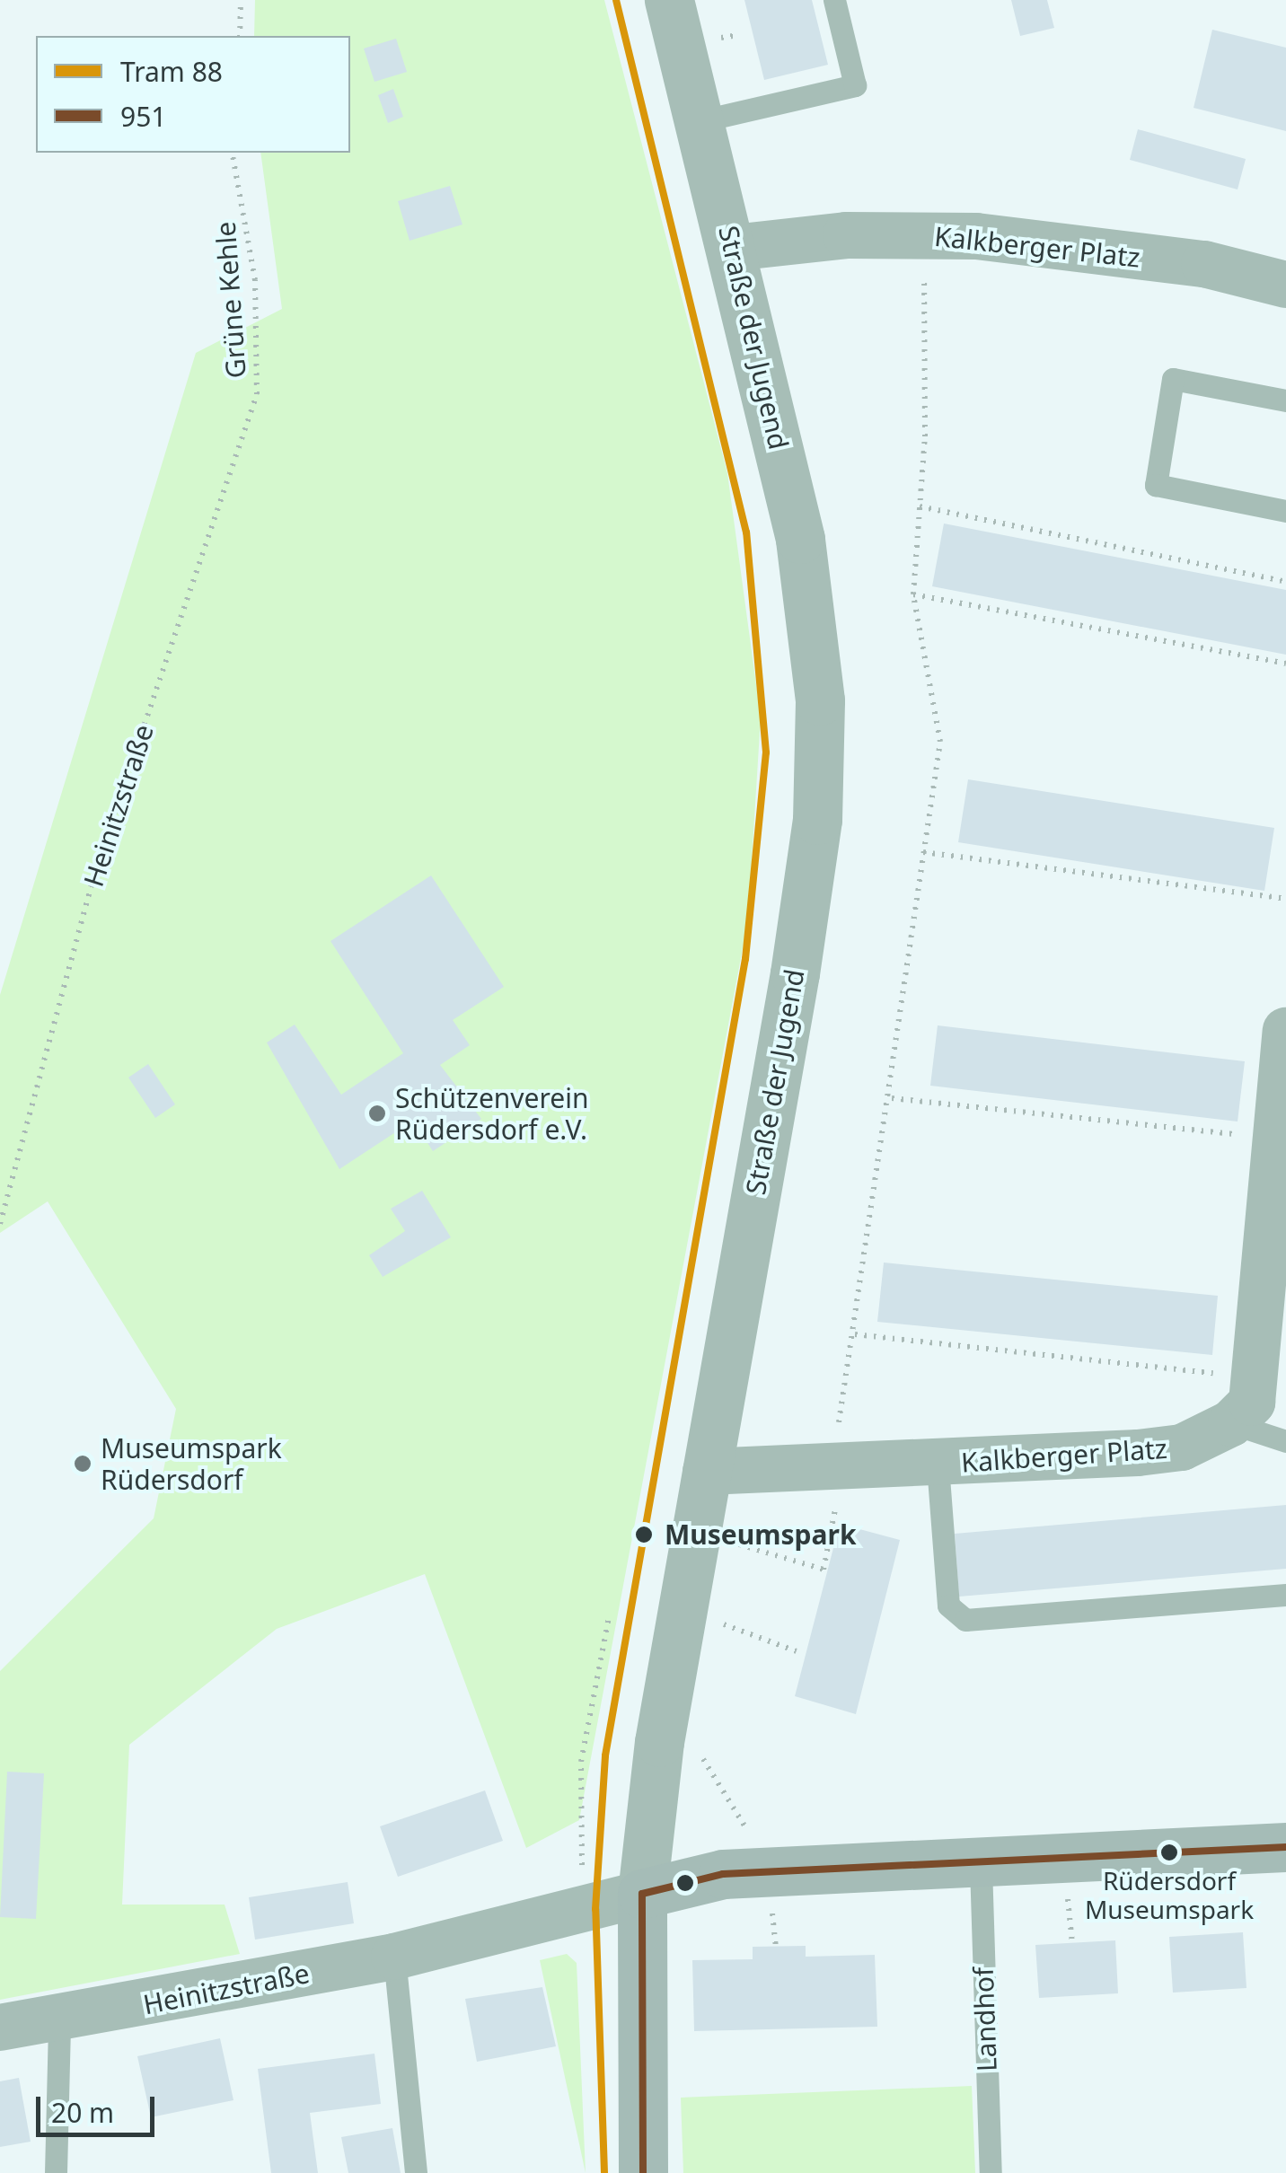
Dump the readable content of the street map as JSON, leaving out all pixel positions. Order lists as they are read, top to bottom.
{
  "streets": {
    "main road": ["Straße der Jugend"],
    "street": ["Kalkberger Platz", "Heinitzstraße"],
    "lane": ["Landhof"],
    "path": ["Grüne Kehle"]
  },
  "crossings": [
    ["Kalkberger Platz", "Straße der Jugend"],
    ["Grüne Kehle", "Heinitzstraße"],
    ["Straße der Jugend", "Heinitzstraße"]
  ],
  "places": [
    "Schützenverein Rüdersdorf e.V.",
    "Museumspark Rüdersdorf",
    "Museumspark",
    "Rüdersdorf Museumspark"
  ],
  "lines": ["tram line 88", "transit line 951"],
  "legend": ["Tram 88", "951"],
  "scale_bar": "20 m"
}
